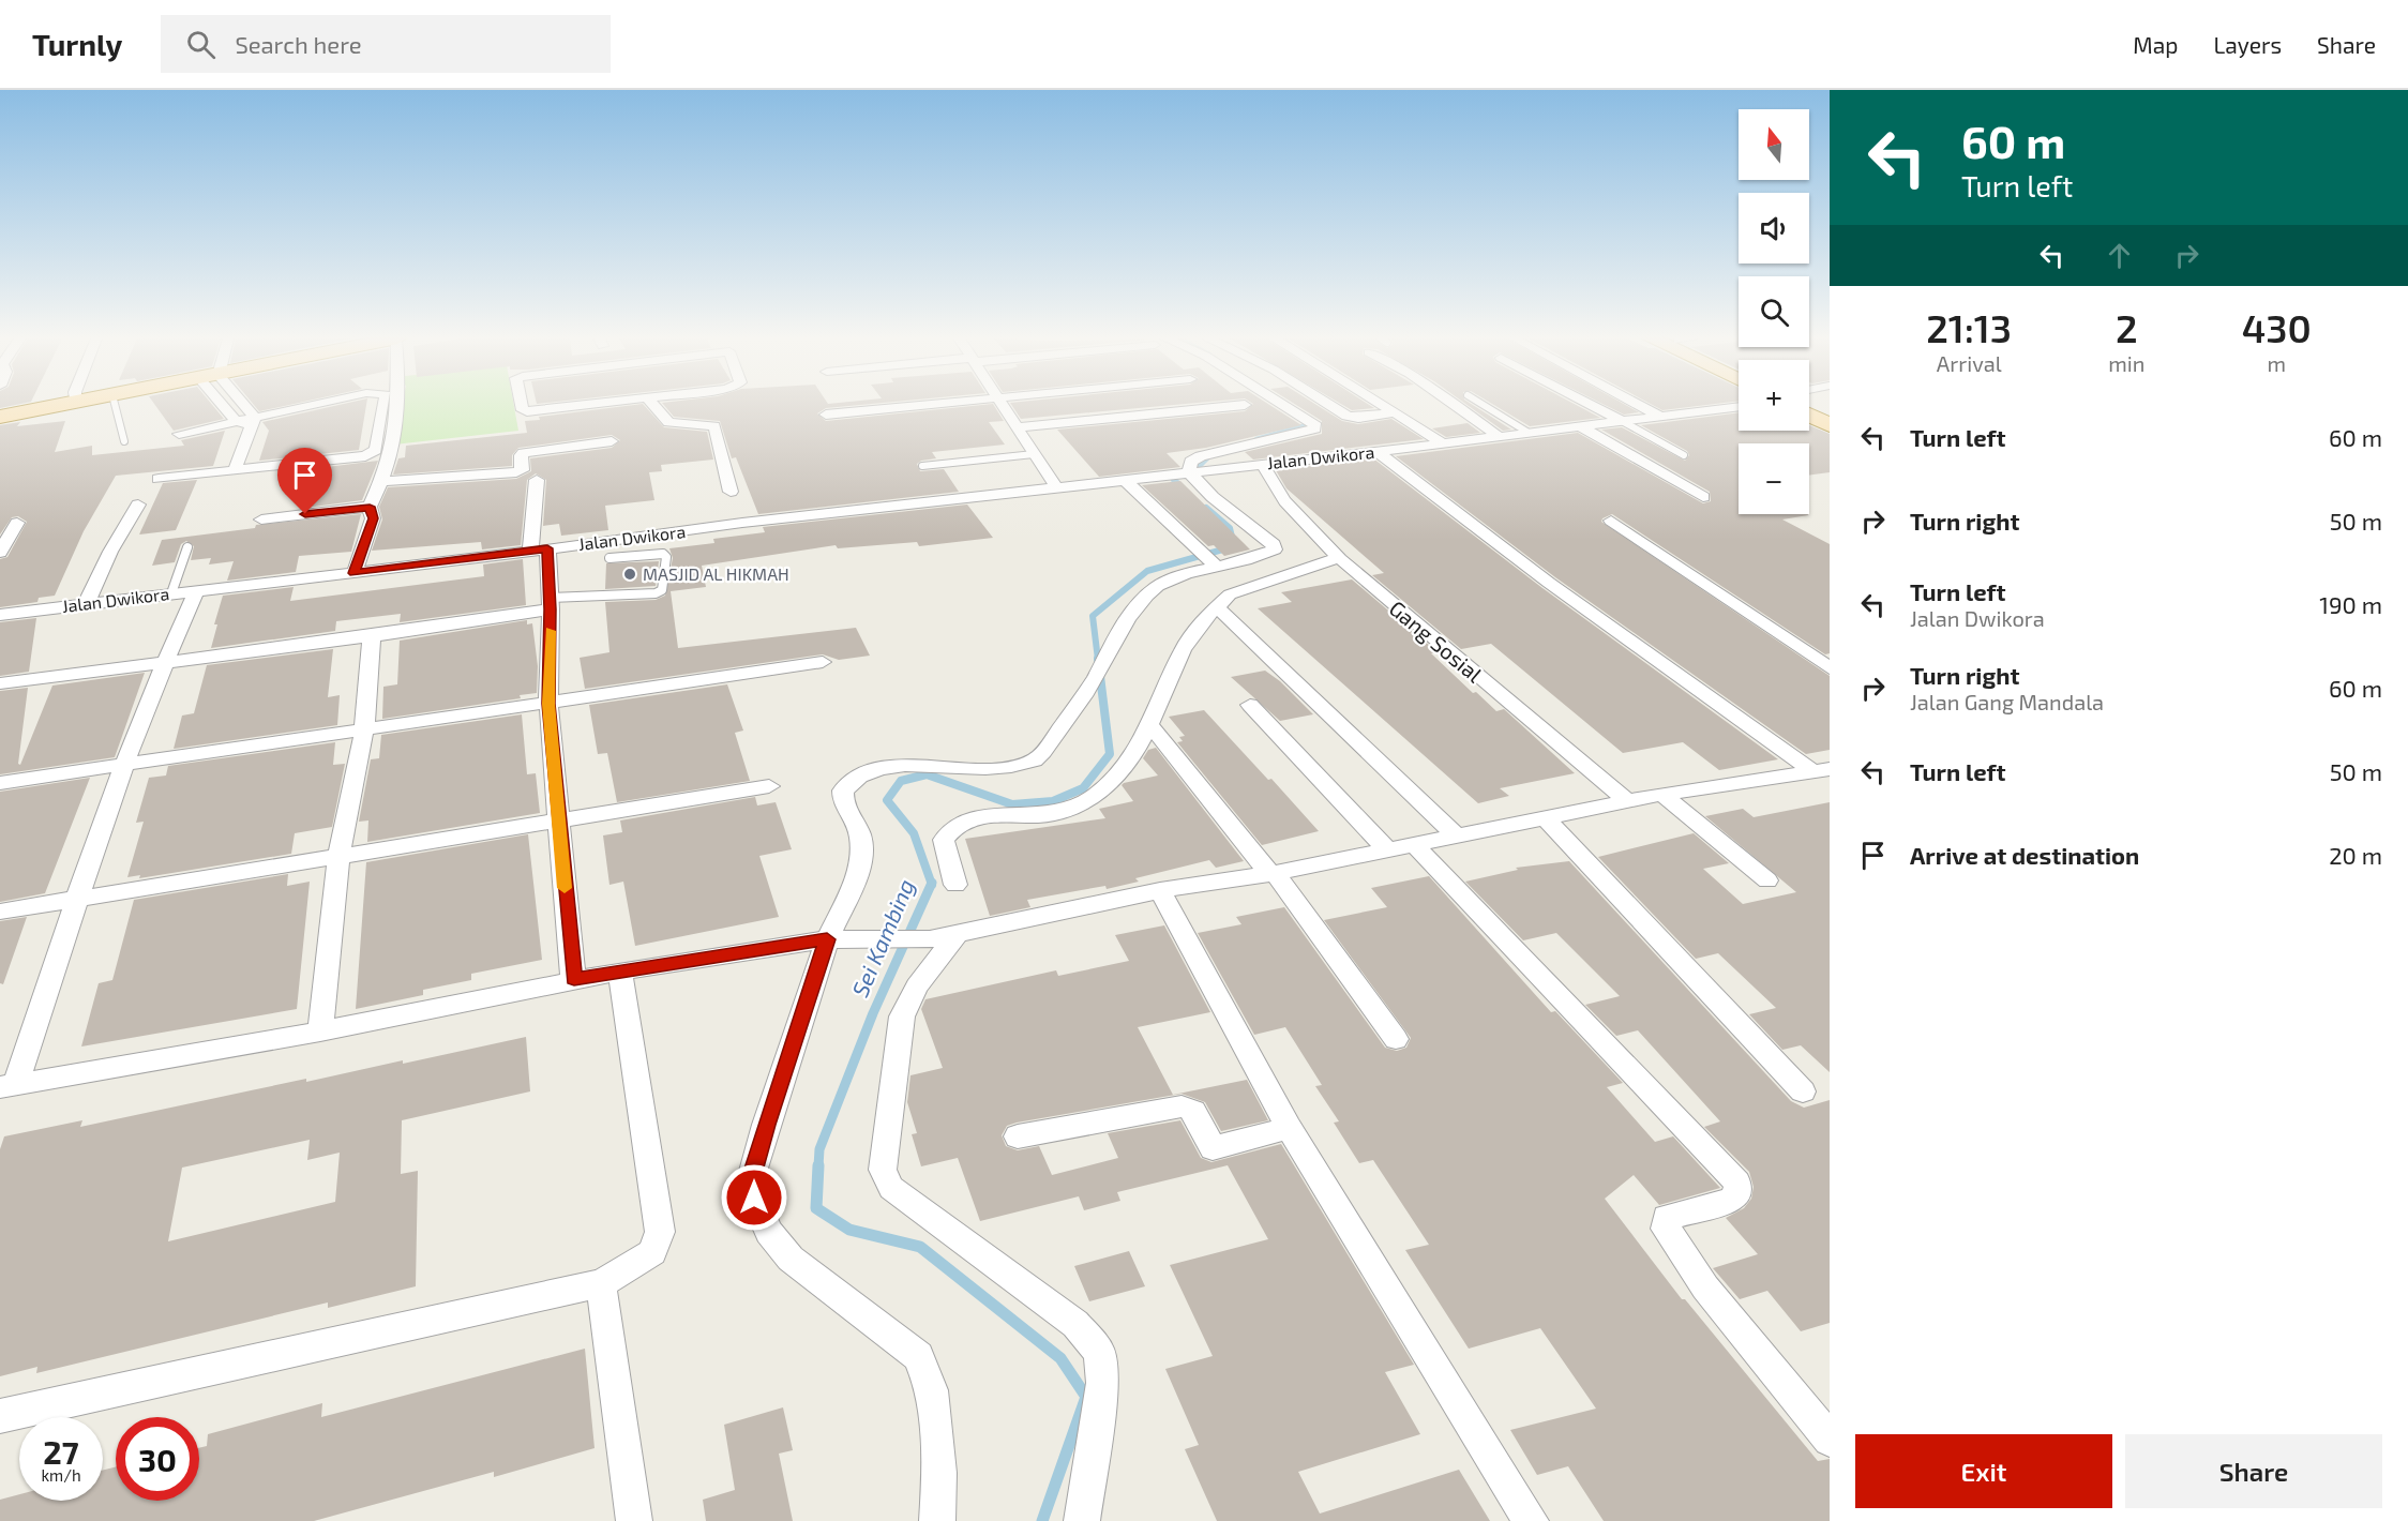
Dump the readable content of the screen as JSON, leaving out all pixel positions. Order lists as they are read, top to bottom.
{
  "streets": {
    "street": ["Jalan Dwikora", "Gang Sosial"]
  },
  "crossings": [
    ["Jalan Dwikora", "Gang Sosial"]
  ],
  "water": ["Sei Kambing"],
  "places": ["MASJID AL HIKMAH"],
  "north": "top",
  "page": {
    "header": "Turnly",
    "search": "Search here",
    "nav": ["Map", "Layers", "Share"],
    "turn": ["60 m", "Turn left"],
    "map_buttons": ["+", "−"],
    "eta": [
      "21:13",
      "Arrival",
      "2",
      "min",
      "430",
      "m"
    ],
    "list": [
      {
        "name": "Turn left",
        "value": "60 m"
      },
      {
        "name": "Turn right",
        "value": "50 m"
      },
      {
        "name": "Turn left",
        "note": "Jalan Dwikora",
        "value": "190 m"
      },
      {
        "name": "Turn right",
        "note": "Jalan Gang Mandala",
        "value": "60 m"
      },
      {
        "name": "Turn left",
        "value": "50 m"
      },
      {
        "name": "Arrive at destination",
        "value": "20 m"
      }
    ],
    "speed": "27 km/h",
    "limit": "30",
    "buttons": ["Exit", "Share"]
  }
}
